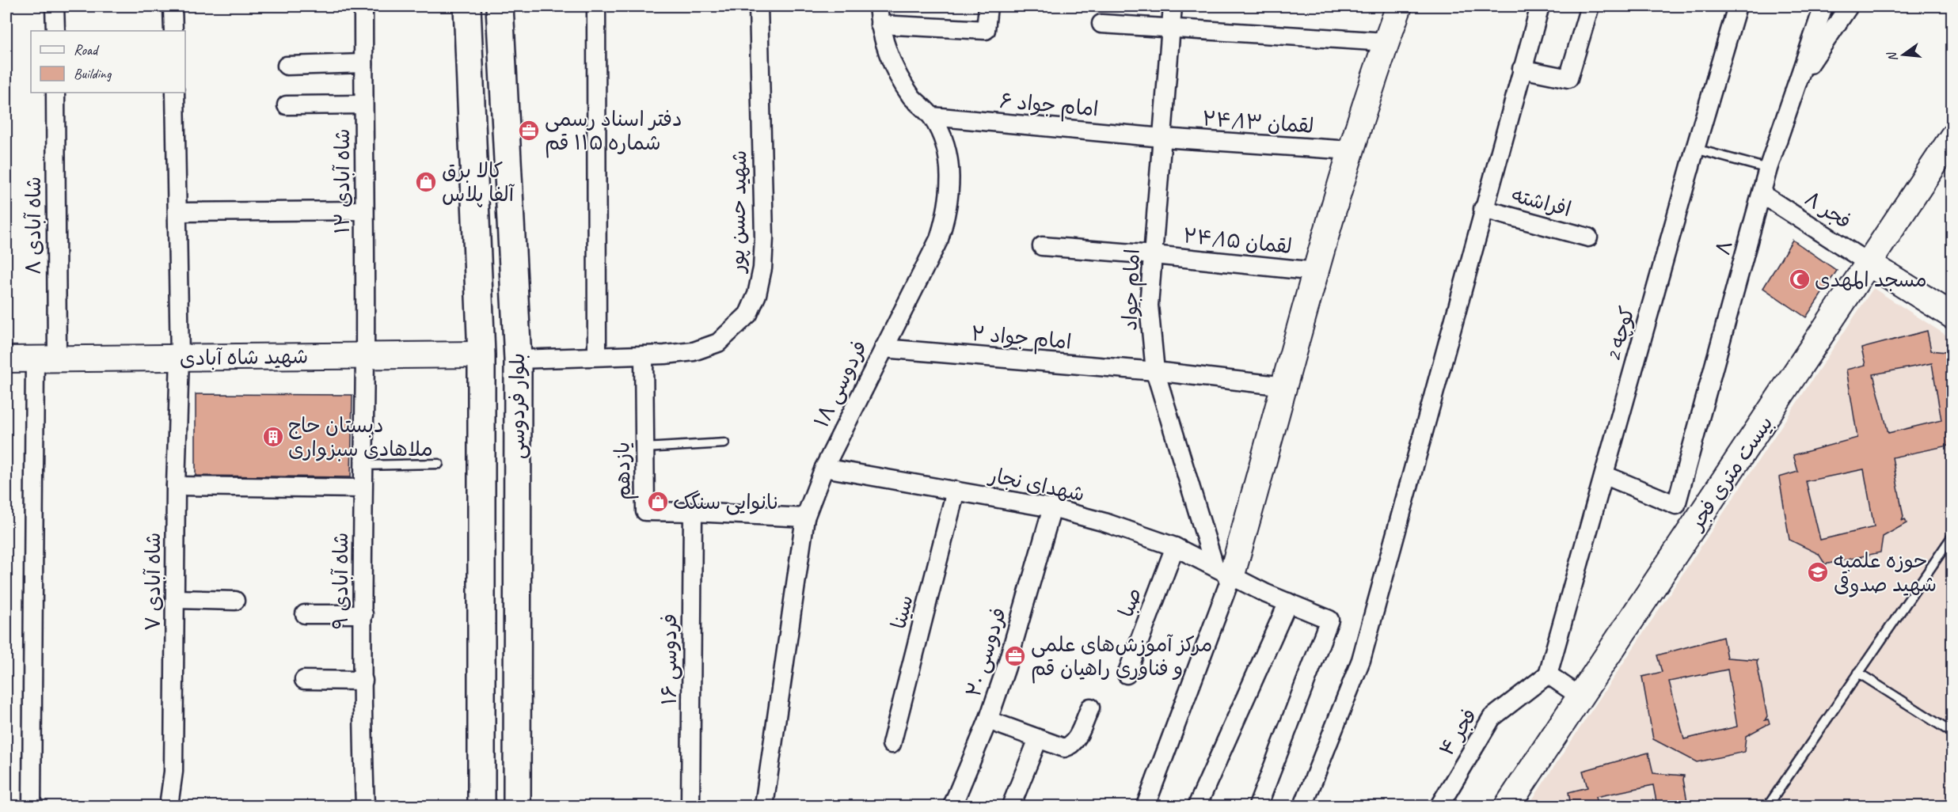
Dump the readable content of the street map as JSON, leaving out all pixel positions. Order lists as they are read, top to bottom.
{
  "streets": {
    "main road": ["بلوار فردوسی"],
    "street": [
      "امام جواد ۶",
      "لقمان ۲۴/۱۳",
      "شاه آبادی ۱۲",
      "افراشته",
      "فجر ۸",
      "شهید حسن پور",
      "شاه آبادی ۸",
      "لقمان ۲۴/۱۵",
      "۸",
      "امام جواد",
      "کوچه 2",
      "امام جواد ۲",
      "شهید شاه آبادی",
      "فردوسی ۱۸",
      "یازدهم",
      "بیست متری فجر",
      "شهدای نجار",
      "شاه آبادی ۹",
      "شاه آبادی ۷",
      "صبا",
      "سینا",
      "فردوسی ۲۰",
      "فردوسی ۱۶",
      "فجر ۴"
    ]
  },
  "crossings": [
    ["امام جواد ۶", "لقمان ۲۴/۱۳"],
    ["امام جواد ۶", "امام جواد"],
    ["امام جواد ۶", "فردوسی ۱۸"],
    ["لقمان ۲۴/۱۳", "امام جواد"],
    ["شاه آبادی ۱۲", "شهید شاه آبادی"],
    ["شاه آبادی ۱۲", "شاه آبادی ۹"],
    ["فجر ۸", "۸"],
    ["فجر ۸", "بیست متری فجر"],
    ["شهید حسن پور", "بلوار فردوسی"],
    ["شهید حسن پور", "یازدهم"],
    ["شاه آبادی ۸", "شهید شاه آبادی"],
    ["لقمان ۲۴/۱۵", "امام جواد"],
    ["۸", "کوچه 2"],
    ["امام جواد", "امام جواد ۲"],
    ["امام جواد", "شهدای نجار"],
    ["کوچه 2", "فجر ۴"],
    ["امام جواد ۲", "فردوسی ۱۸"],
    ["شهید شاه آبادی", "بلوار فردوسی"],
    ["شهید شاه آبادی", "شاه آبادی ۹"],
    ["شهید شاه آبادی", "شاه آبادی ۷"],
    ["فردوسی ۱۸", "یازدهم"],
    ["فردوسی ۱۸", "شهدای نجار"],
    ["یازدهم", "فردوسی ۱۶"],
    ["شهدای نجار", "صبا"],
    ["شهدای نجار", "سینا"],
    ["شهدای نجار", "فردوسی ۲۰"]
  ],
  "places": {
    "office": ["دفتر اسناد رسمی شماره ۱۱۵ قم", "مرکز آموزش‌های علمی و فناوری راهیان قم"],
    "shop": ["کالا برق آلفا پلاس", "نانوایی سنگک"],
    "mosque": ["مسجد المهدی"],
    "building": ["دبستان حاج ملاهادی سبزواری"],
    "school or university": ["حوزه علمیه شهید صدوقی"]
  },
  "legend": ["Road", "Building"],
  "north": "left"
}
